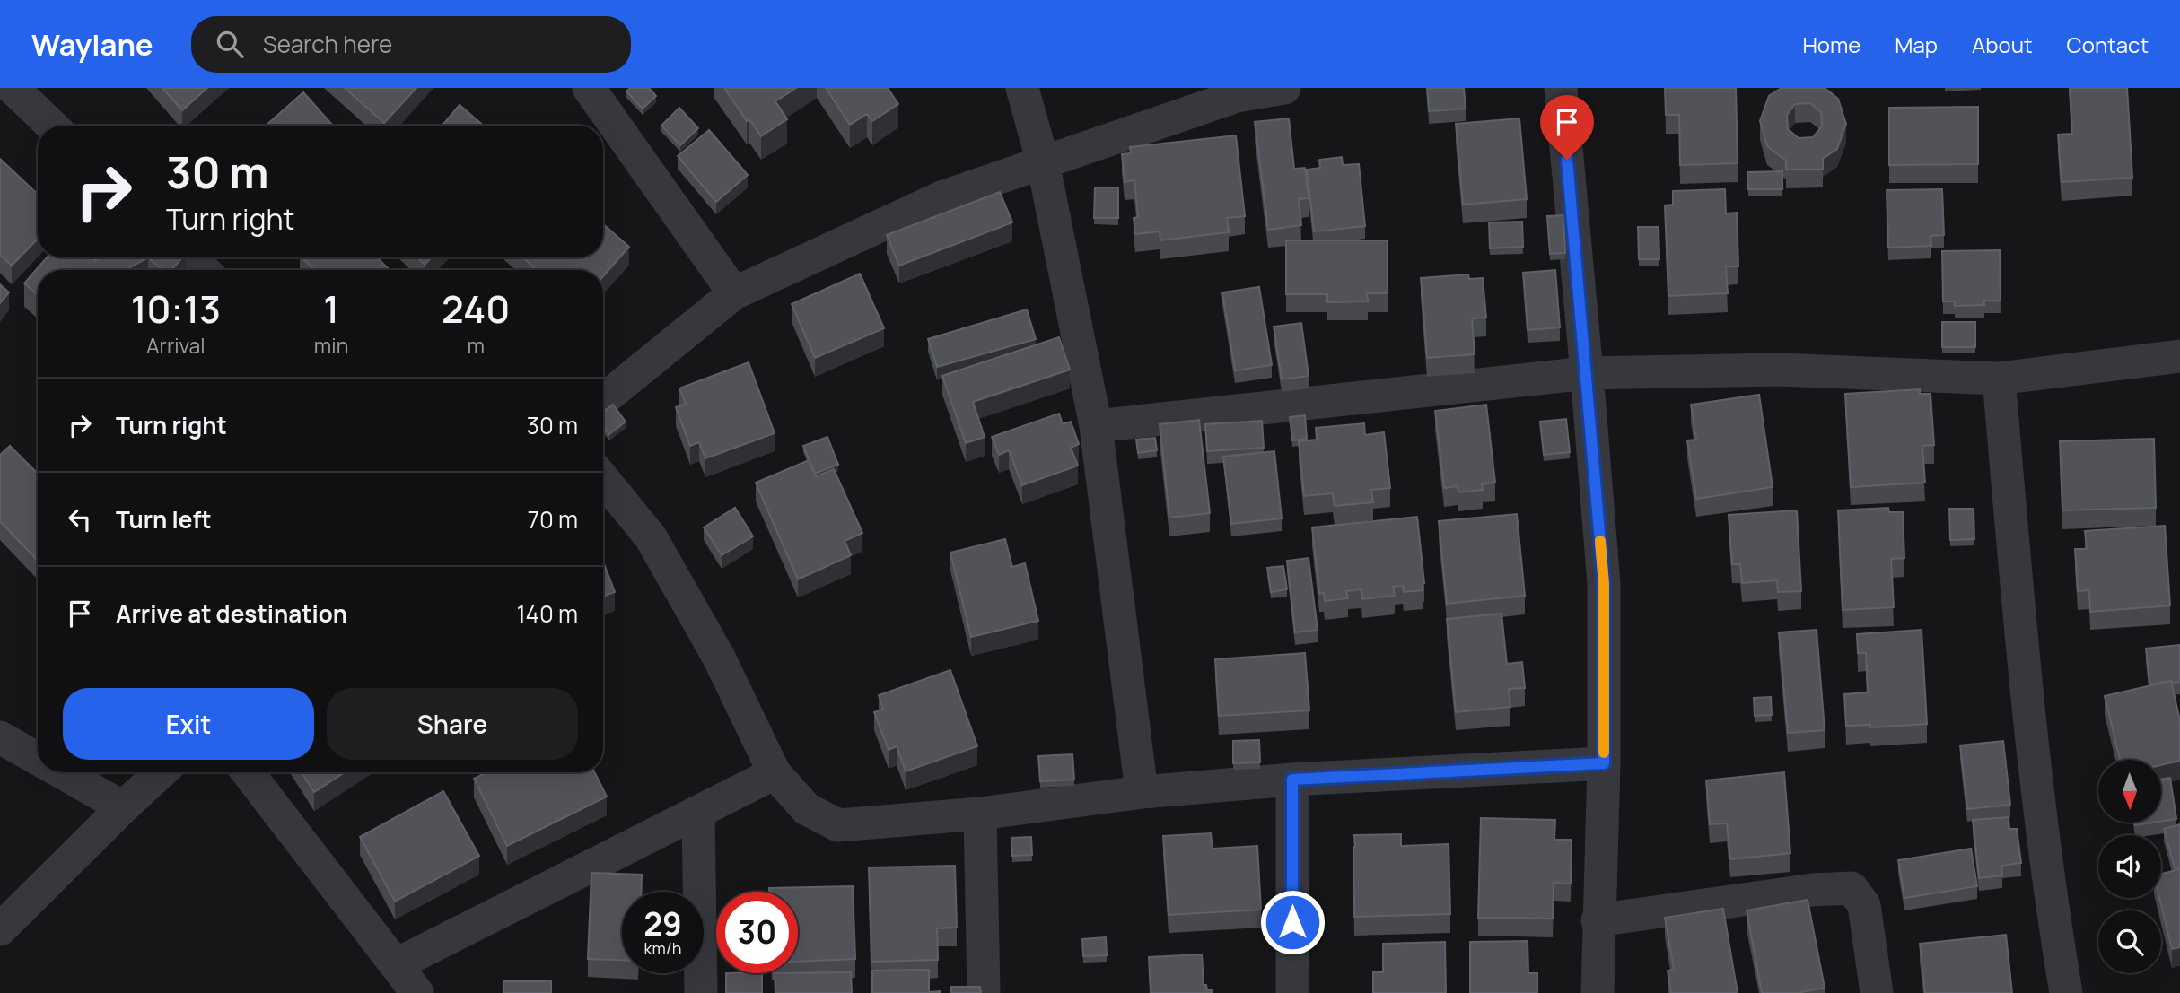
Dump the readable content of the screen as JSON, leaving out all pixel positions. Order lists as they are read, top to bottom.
{
  "north": "bottom",
  "page": {
    "header": "Waylane",
    "search": "Search here",
    "nav": [
      "Home",
      "Map",
      "About",
      "Contact"
    ],
    "turn": ["30 m", "Turn right"],
    "eta": [
      "10:13",
      "Arrival",
      "1",
      "min",
      "240",
      "m"
    ],
    "list": [
      {
        "name": "Turn right",
        "value": "30 m"
      },
      {
        "name": "Turn left",
        "value": "70 m"
      },
      {
        "name": "Arrive at destination",
        "value": "140 m"
      }
    ],
    "buttons": ["Exit", "Share"],
    "speed": "29 km/h",
    "limit": "30"
  }
}
